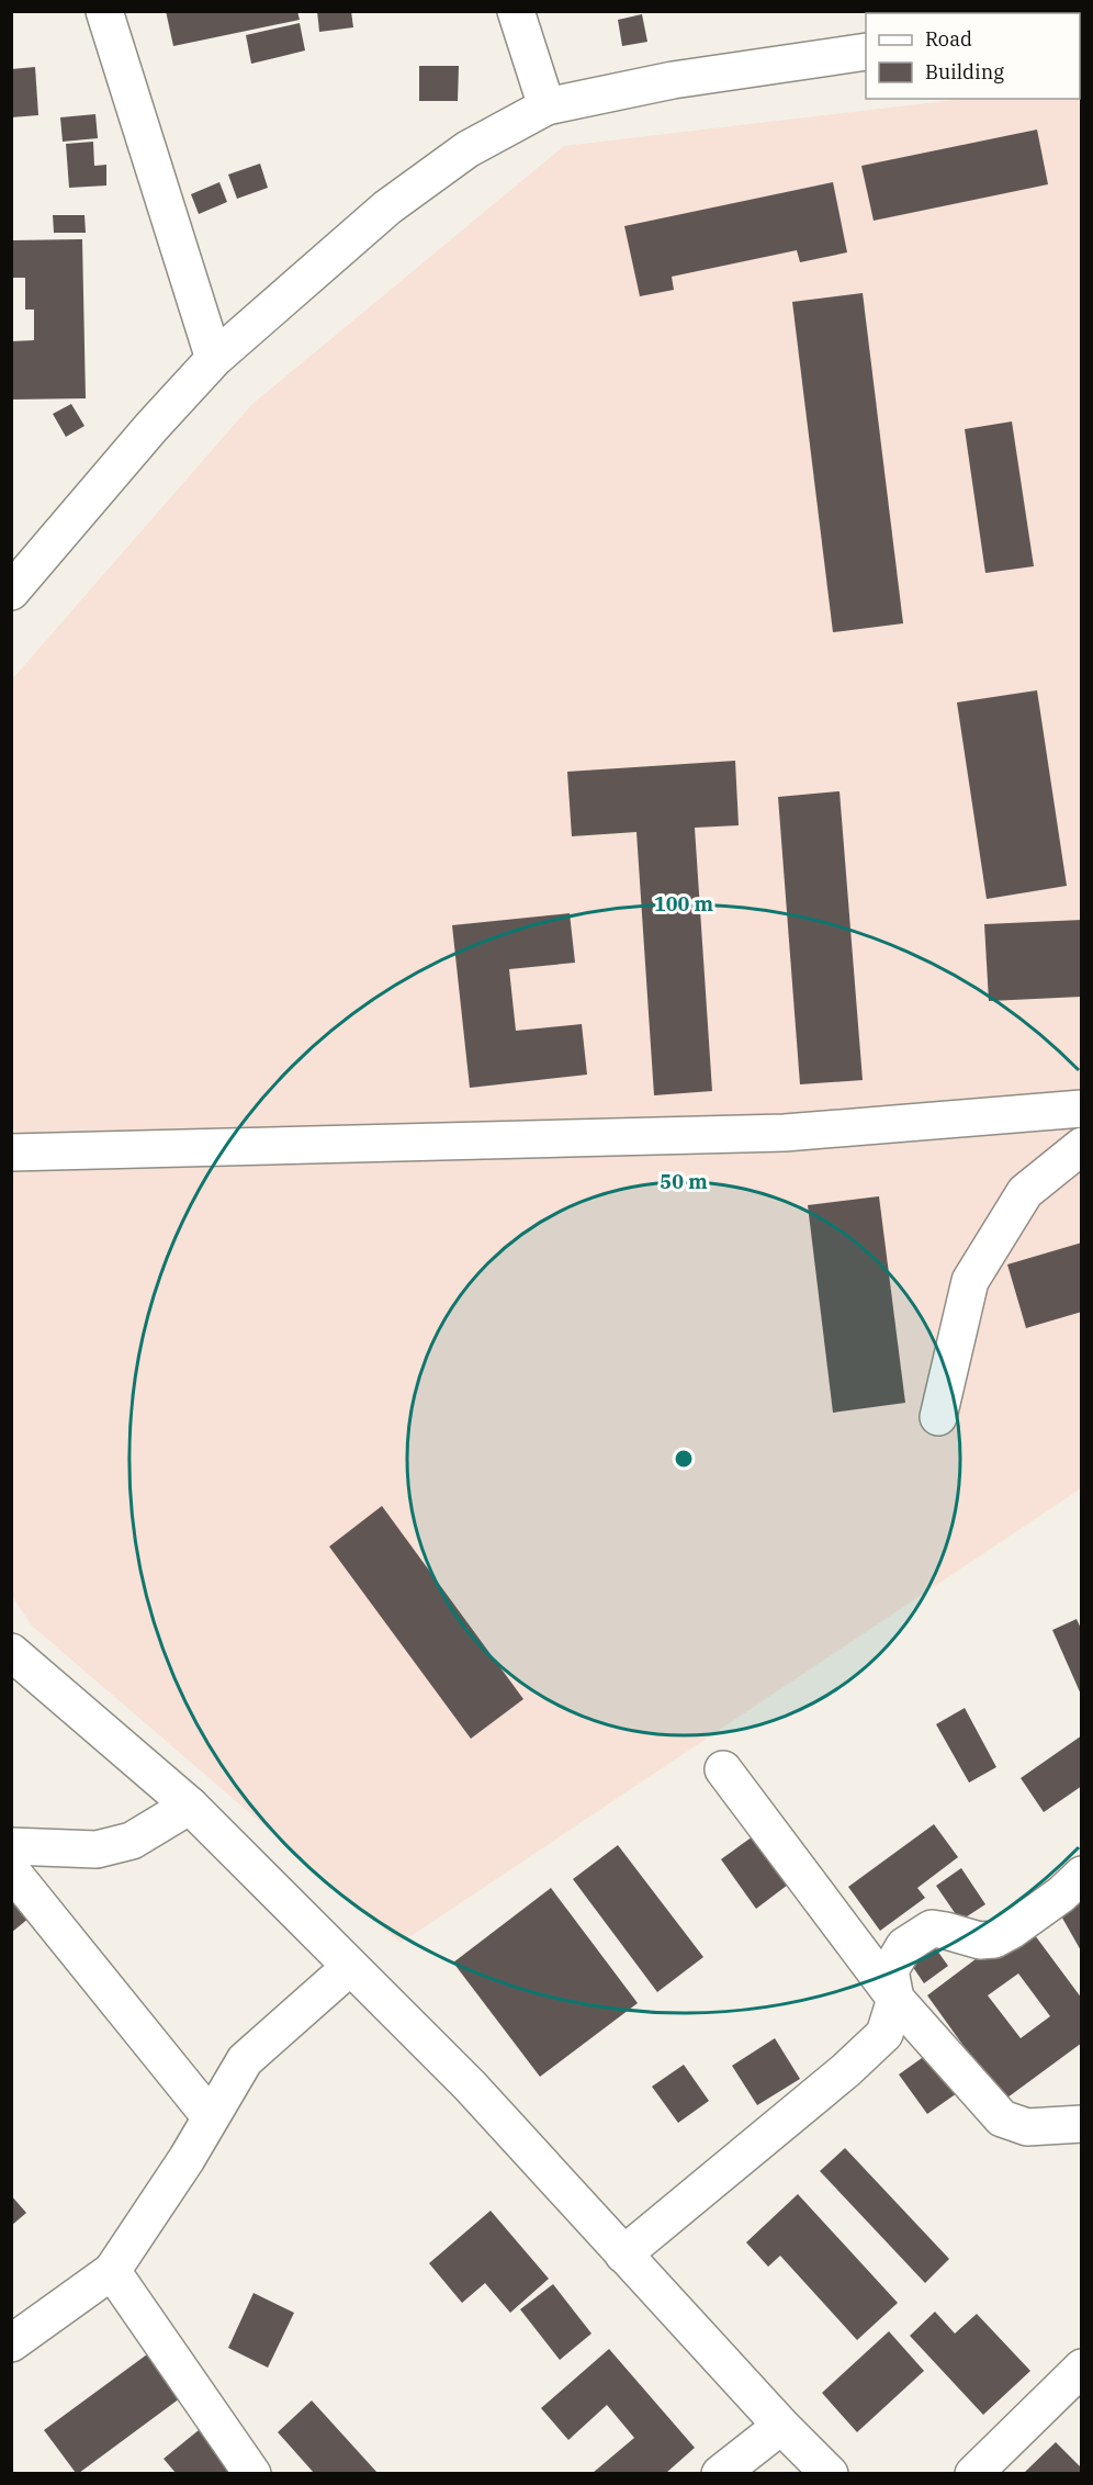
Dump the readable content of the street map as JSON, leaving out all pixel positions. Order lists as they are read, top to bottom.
{
  "legend": ["Road", "Building"],
  "rings": ["100 m", "50 m"]
}
